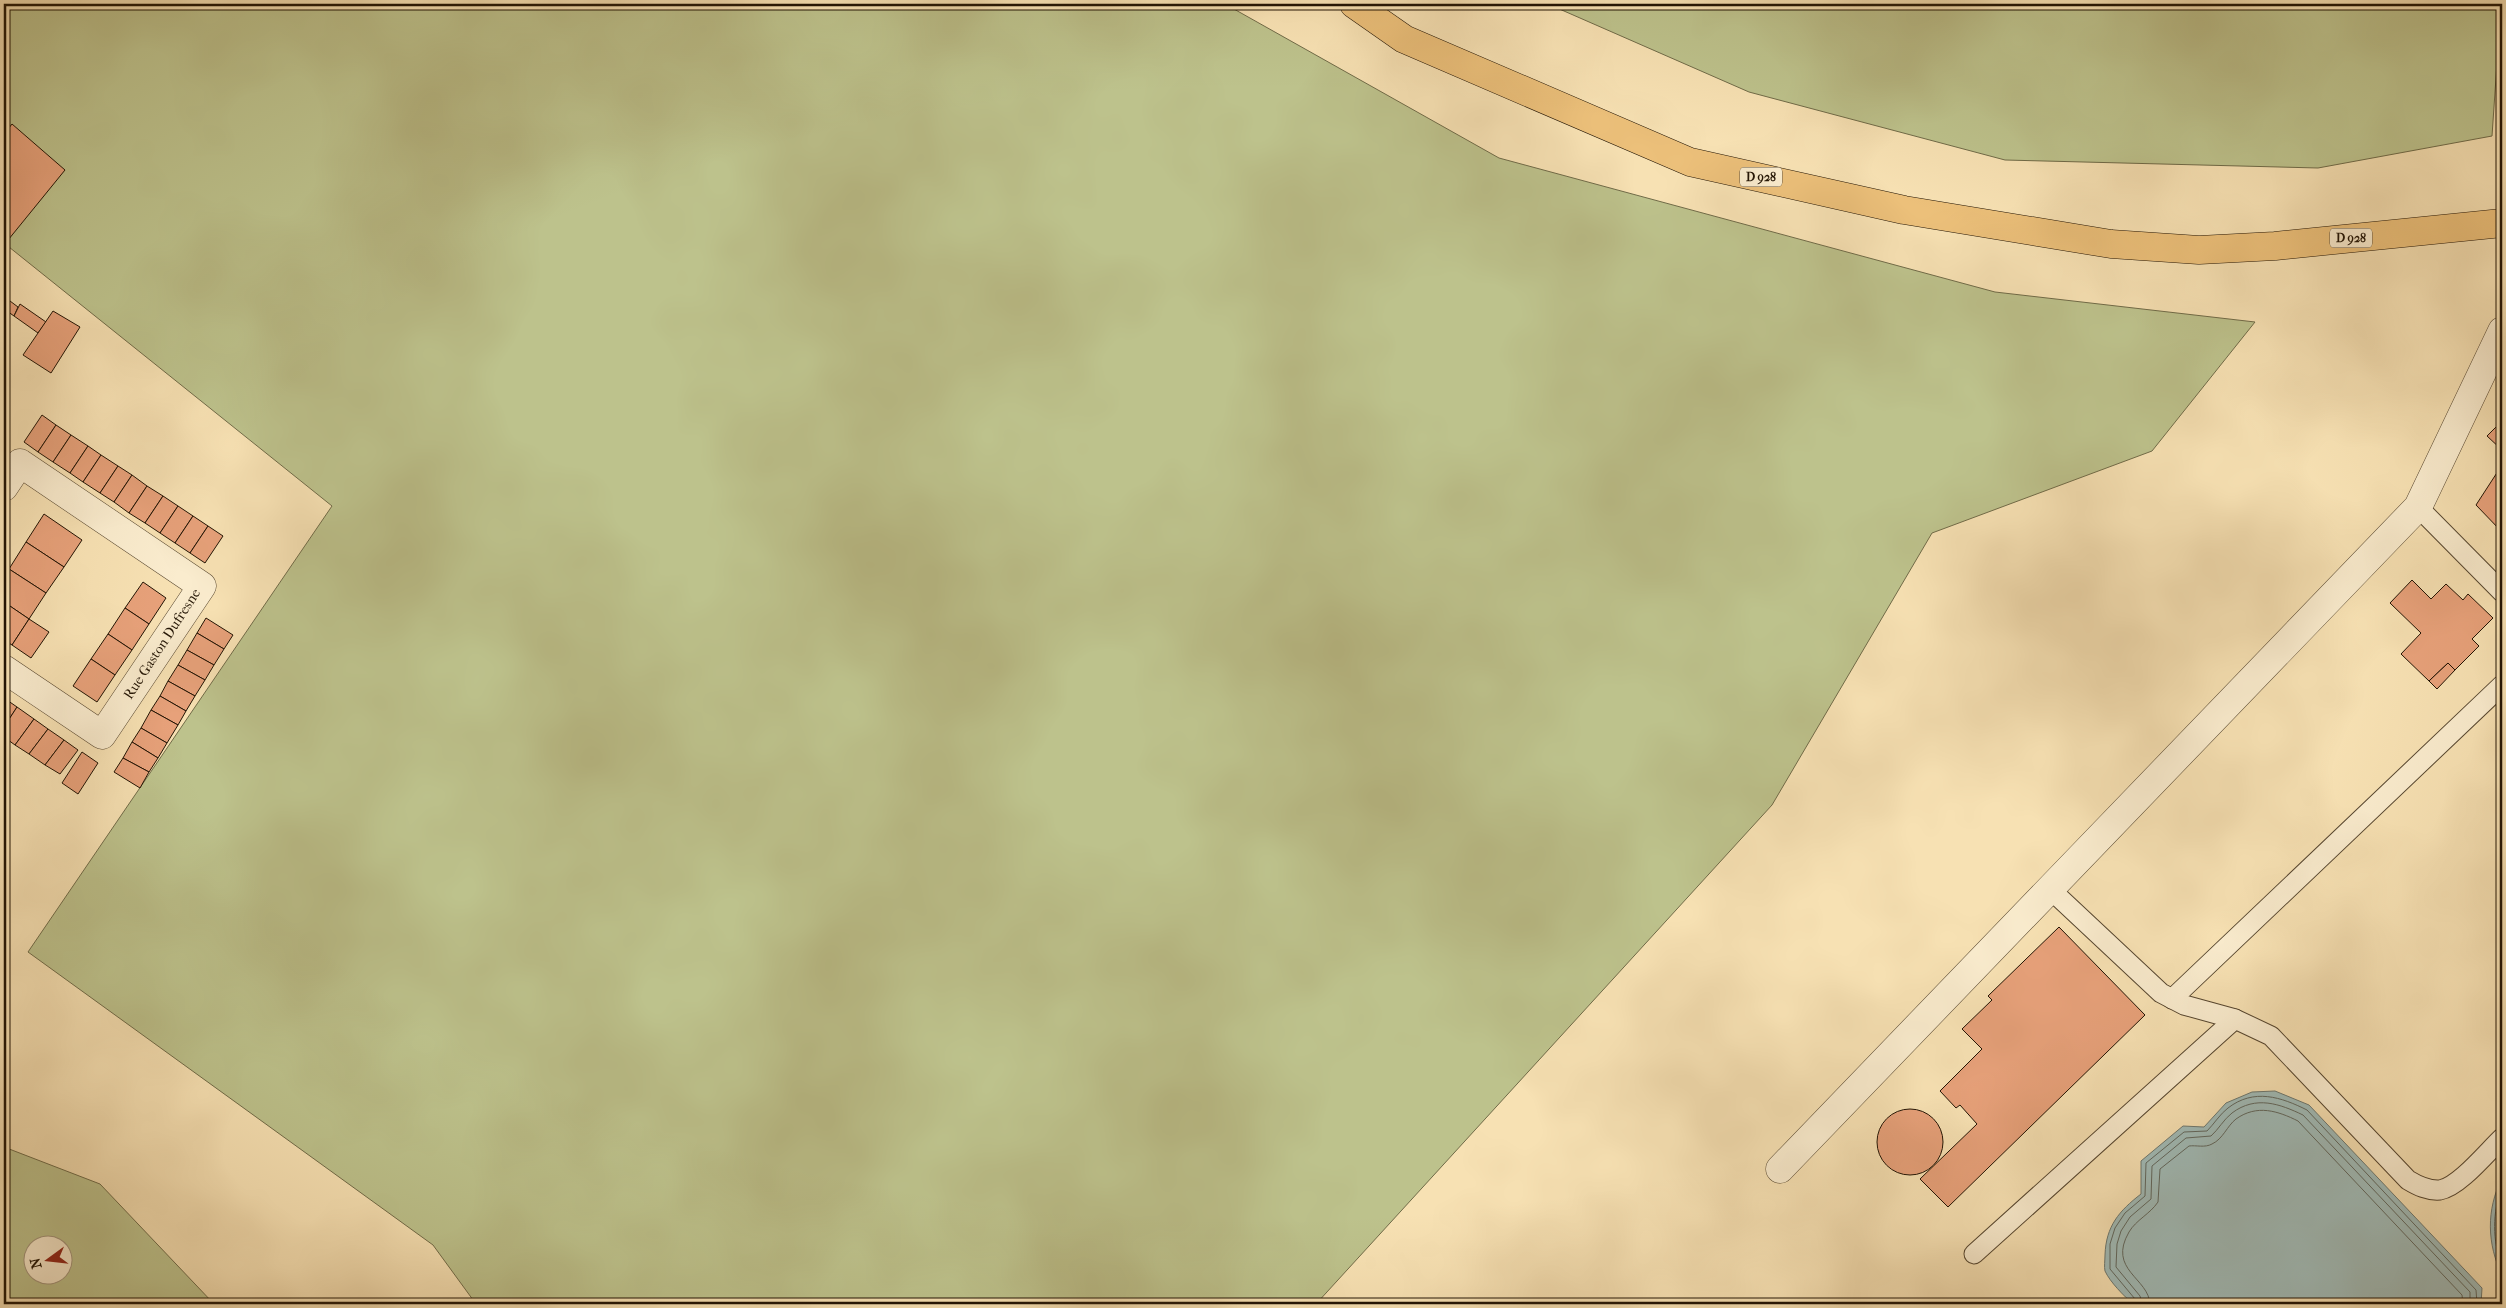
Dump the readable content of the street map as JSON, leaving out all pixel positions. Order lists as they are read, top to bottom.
{
  "streets": {
    "main road": ["D 928"],
    "street": ["Rue Gaston Dufresne"]
  },
  "north": "left"
}
